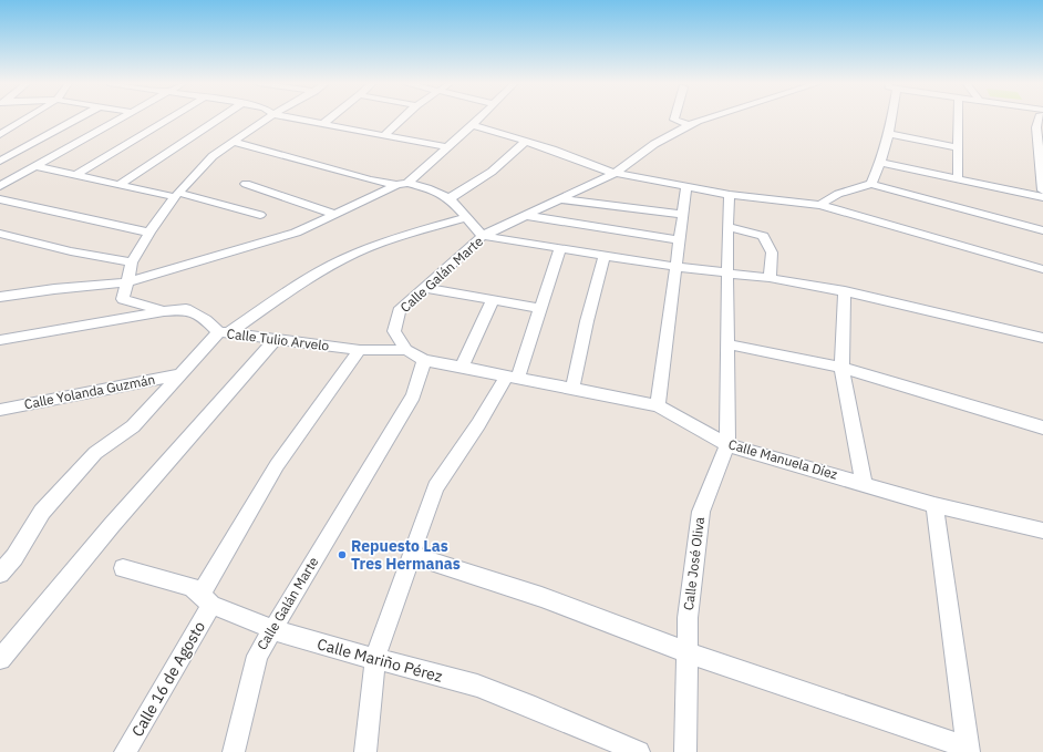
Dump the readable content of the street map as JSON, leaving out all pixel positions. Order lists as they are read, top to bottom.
{
  "streets": {
    "street": [
      "Calle Galán Marte",
      "Calle Tulio Arvelo",
      "Calle Yolanda Guzmán",
      "Calle Manuela Díez",
      "Calle José Oliva",
      "Calle Mariño Pérez",
      "Calle 16 de Agosto"
    ]
  },
  "crossings": [
    ["Calle Galán Marte", "Calle Tulio Arvelo"],
    ["Calle Galán Marte", "Calle Manuela Díez"],
    ["Calle Galán Marte", "Calle Mariño Pérez"],
    ["Calle Tulio Arvelo", "Calle 16 de Agosto"],
    ["Calle Manuela Díez", "Calle José Oliva"],
    ["Calle Mariño Pérez", "Calle 16 de Agosto"]
  ],
  "places": ["Repuesto Las Tres Hermanas"]
}
